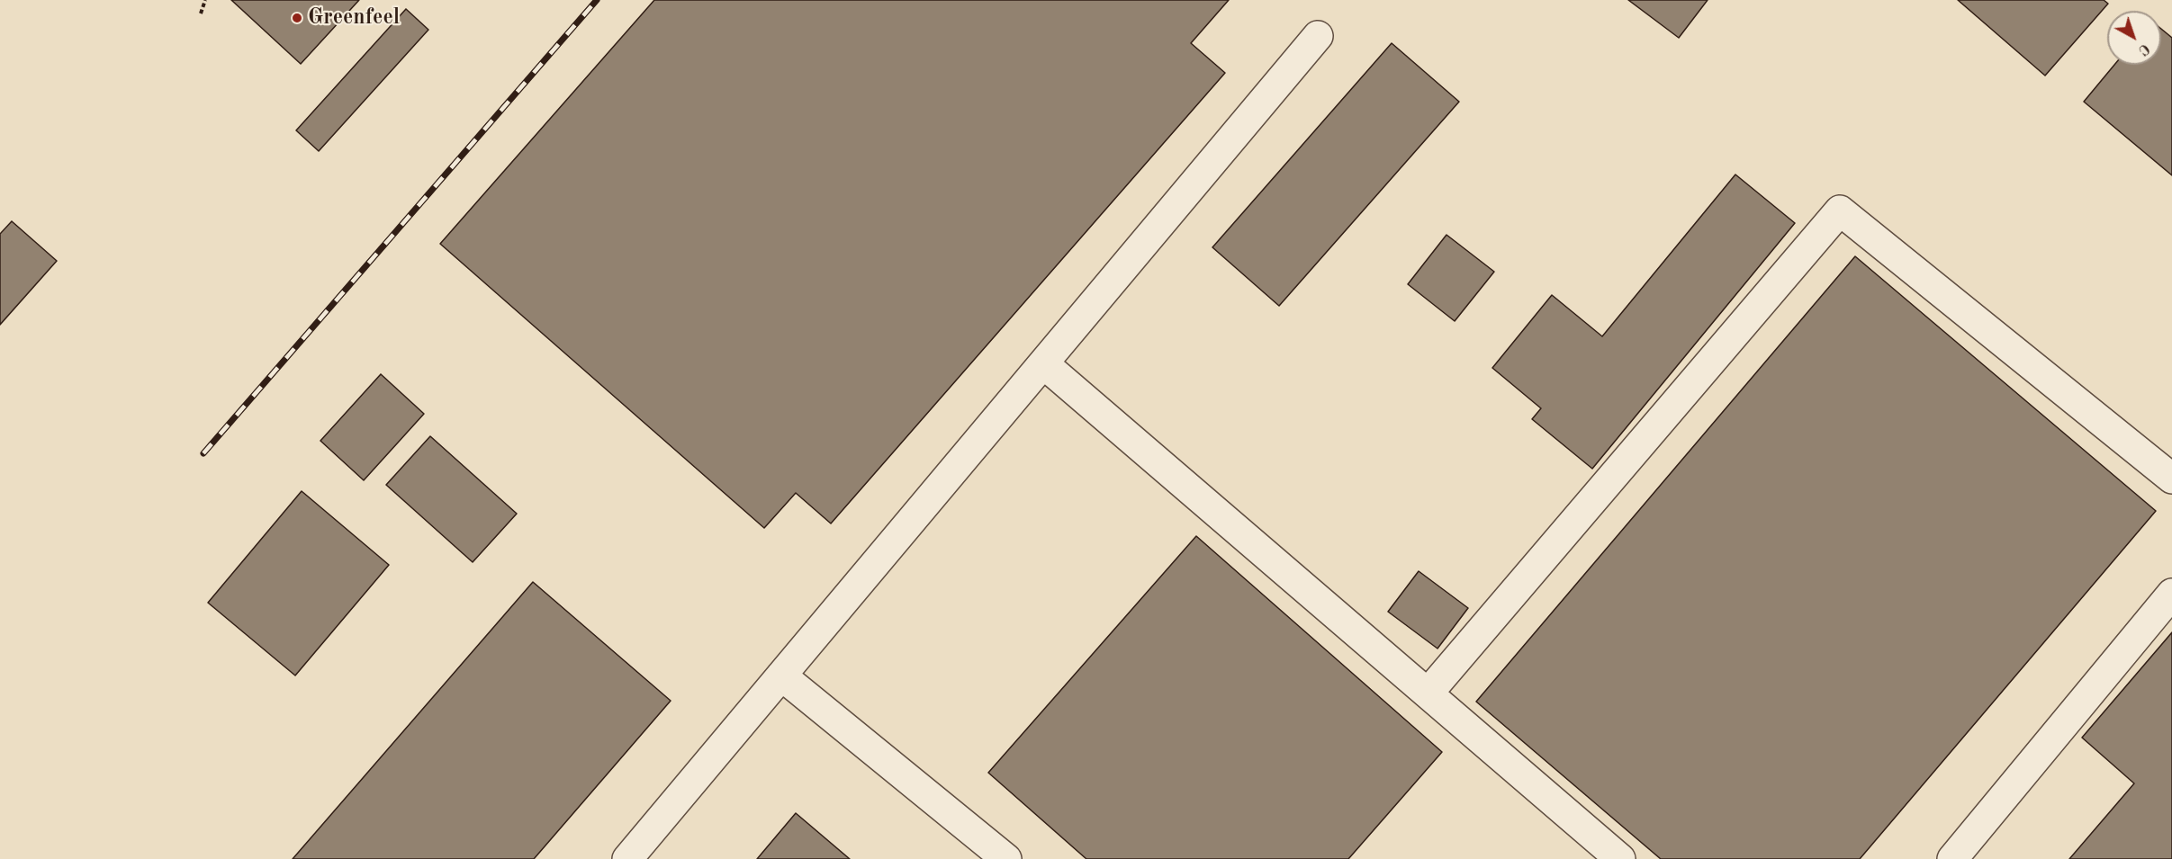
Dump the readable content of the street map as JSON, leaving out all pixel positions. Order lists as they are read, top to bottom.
{
  "places": ["Greenfeel"],
  "north": "bottom right"
}
